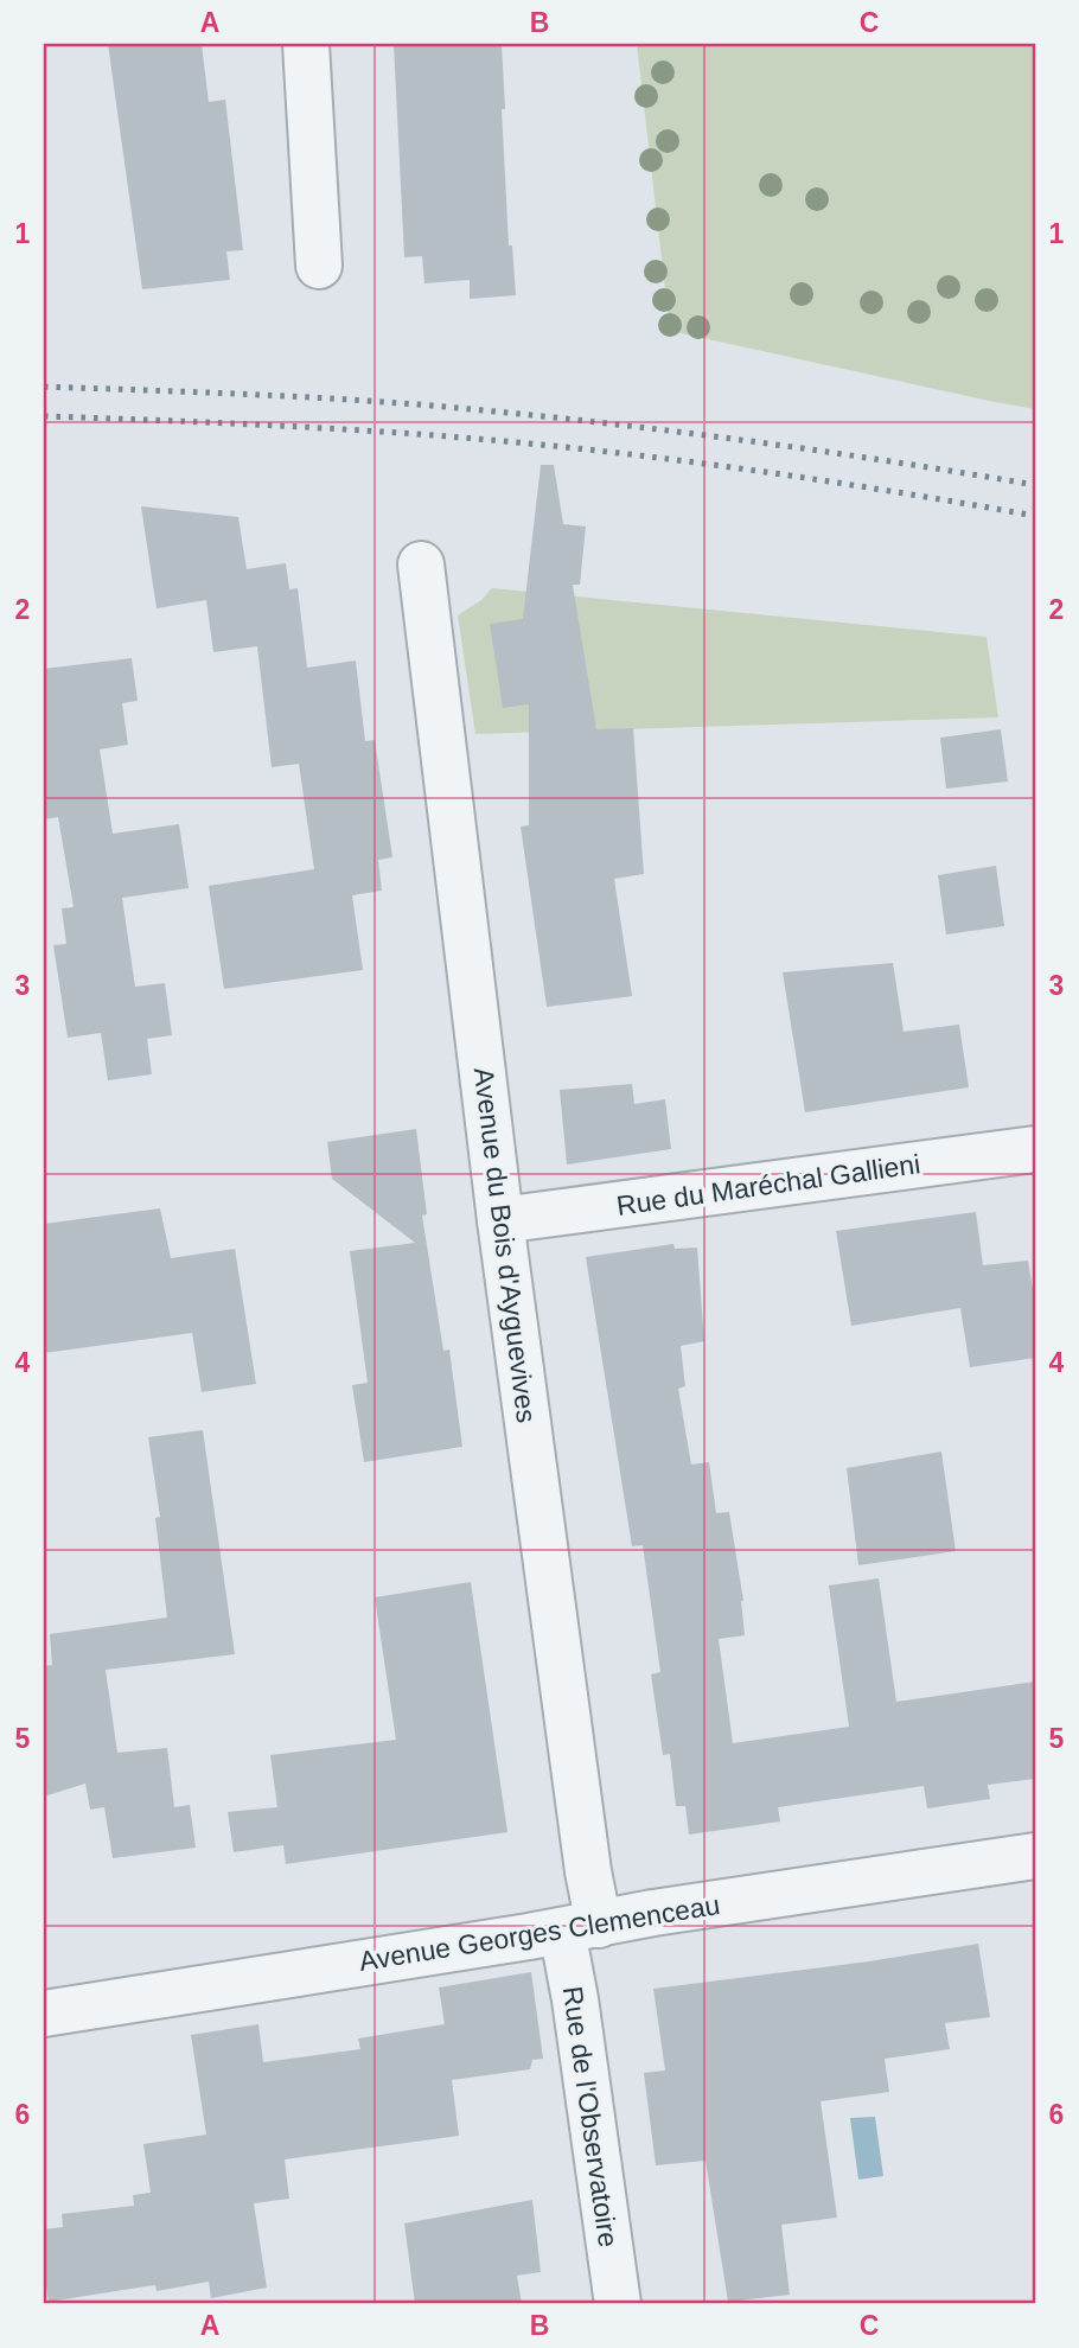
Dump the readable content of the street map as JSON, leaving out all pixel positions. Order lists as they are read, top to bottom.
{
  "streets": {
    "street": [
      "Rue du Maréchal Gallieni",
      "Avenue du Bois d'Ayguevives",
      "Avenue Georges Clemenceau",
      "Rue de l'Observatoire"
    ]
  },
  "crossings": [
    ["Rue du Maréchal Gallieni", "Avenue du Bois d'Ayguevives"],
    ["Avenue du Bois d'Ayguevives", "Avenue Georges Clemenceau"],
    ["Avenue du Bois d'Ayguevives", "Rue de l'Observatoire"],
    ["Avenue Georges Clemenceau", "Rue de l'Observatoire"]
  ],
  "grid": {
    "columns": ["A", "B", "C"],
    "rows": [
      "1",
      "2",
      "3",
      "4",
      "5",
      "6"
    ]
  }
}
